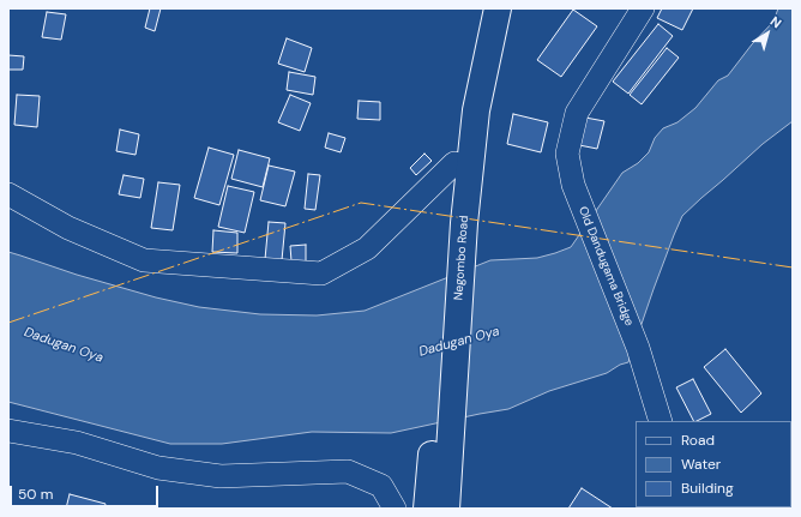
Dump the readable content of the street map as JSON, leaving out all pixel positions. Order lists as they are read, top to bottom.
{
  "streets": {
    "highway": ["Negombo Road"],
    "street": ["Old Dandugama Bridge"]
  },
  "water": ["Dadugan Oya"],
  "legend": ["Road", "Water", "Building"],
  "scale_bar": "50 m",
  "north": "top right"
}
